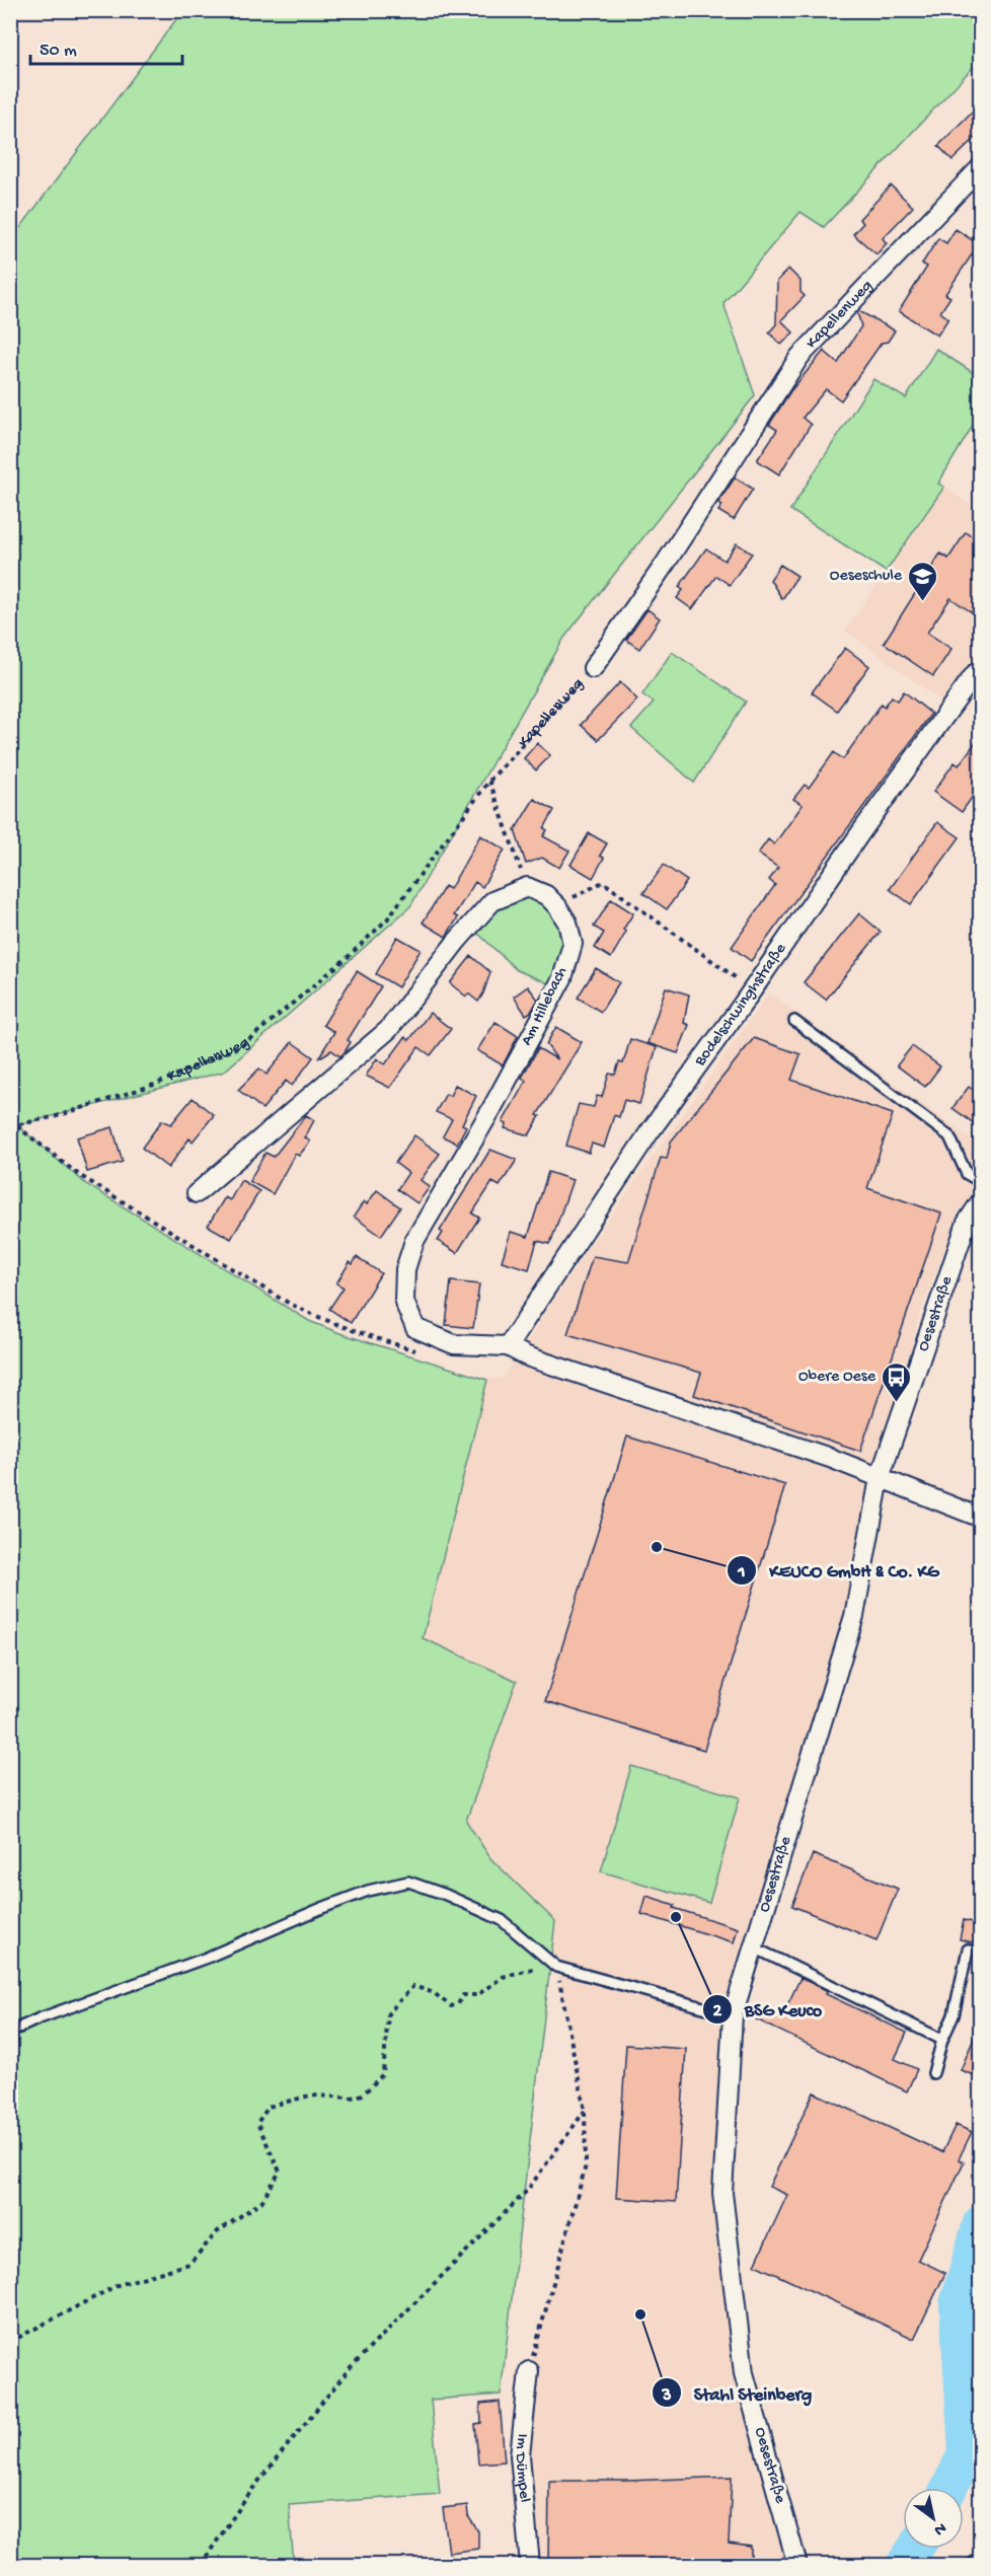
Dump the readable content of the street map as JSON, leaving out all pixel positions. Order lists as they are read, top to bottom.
{
  "streets": {
    "street": [
      "Kapellenweg",
      "Bodelschwinghstraße",
      "Am Hillebach",
      "Oesestraße",
      "Im Dümpel"
    ]
  },
  "crossings": [
    ["Bodelschwinghstraße", "Am Hillebach"]
  ],
  "places": {
    "school or university": ["Oeseschule"],
    "bus stop": ["Obere Oese"],
    "other": ["KEUCO GmbH & Co. KG", "BSG Keuco", "Stahl Steinberg"]
  },
  "scale_bar": "50 m",
  "north": "bottom right"
}
